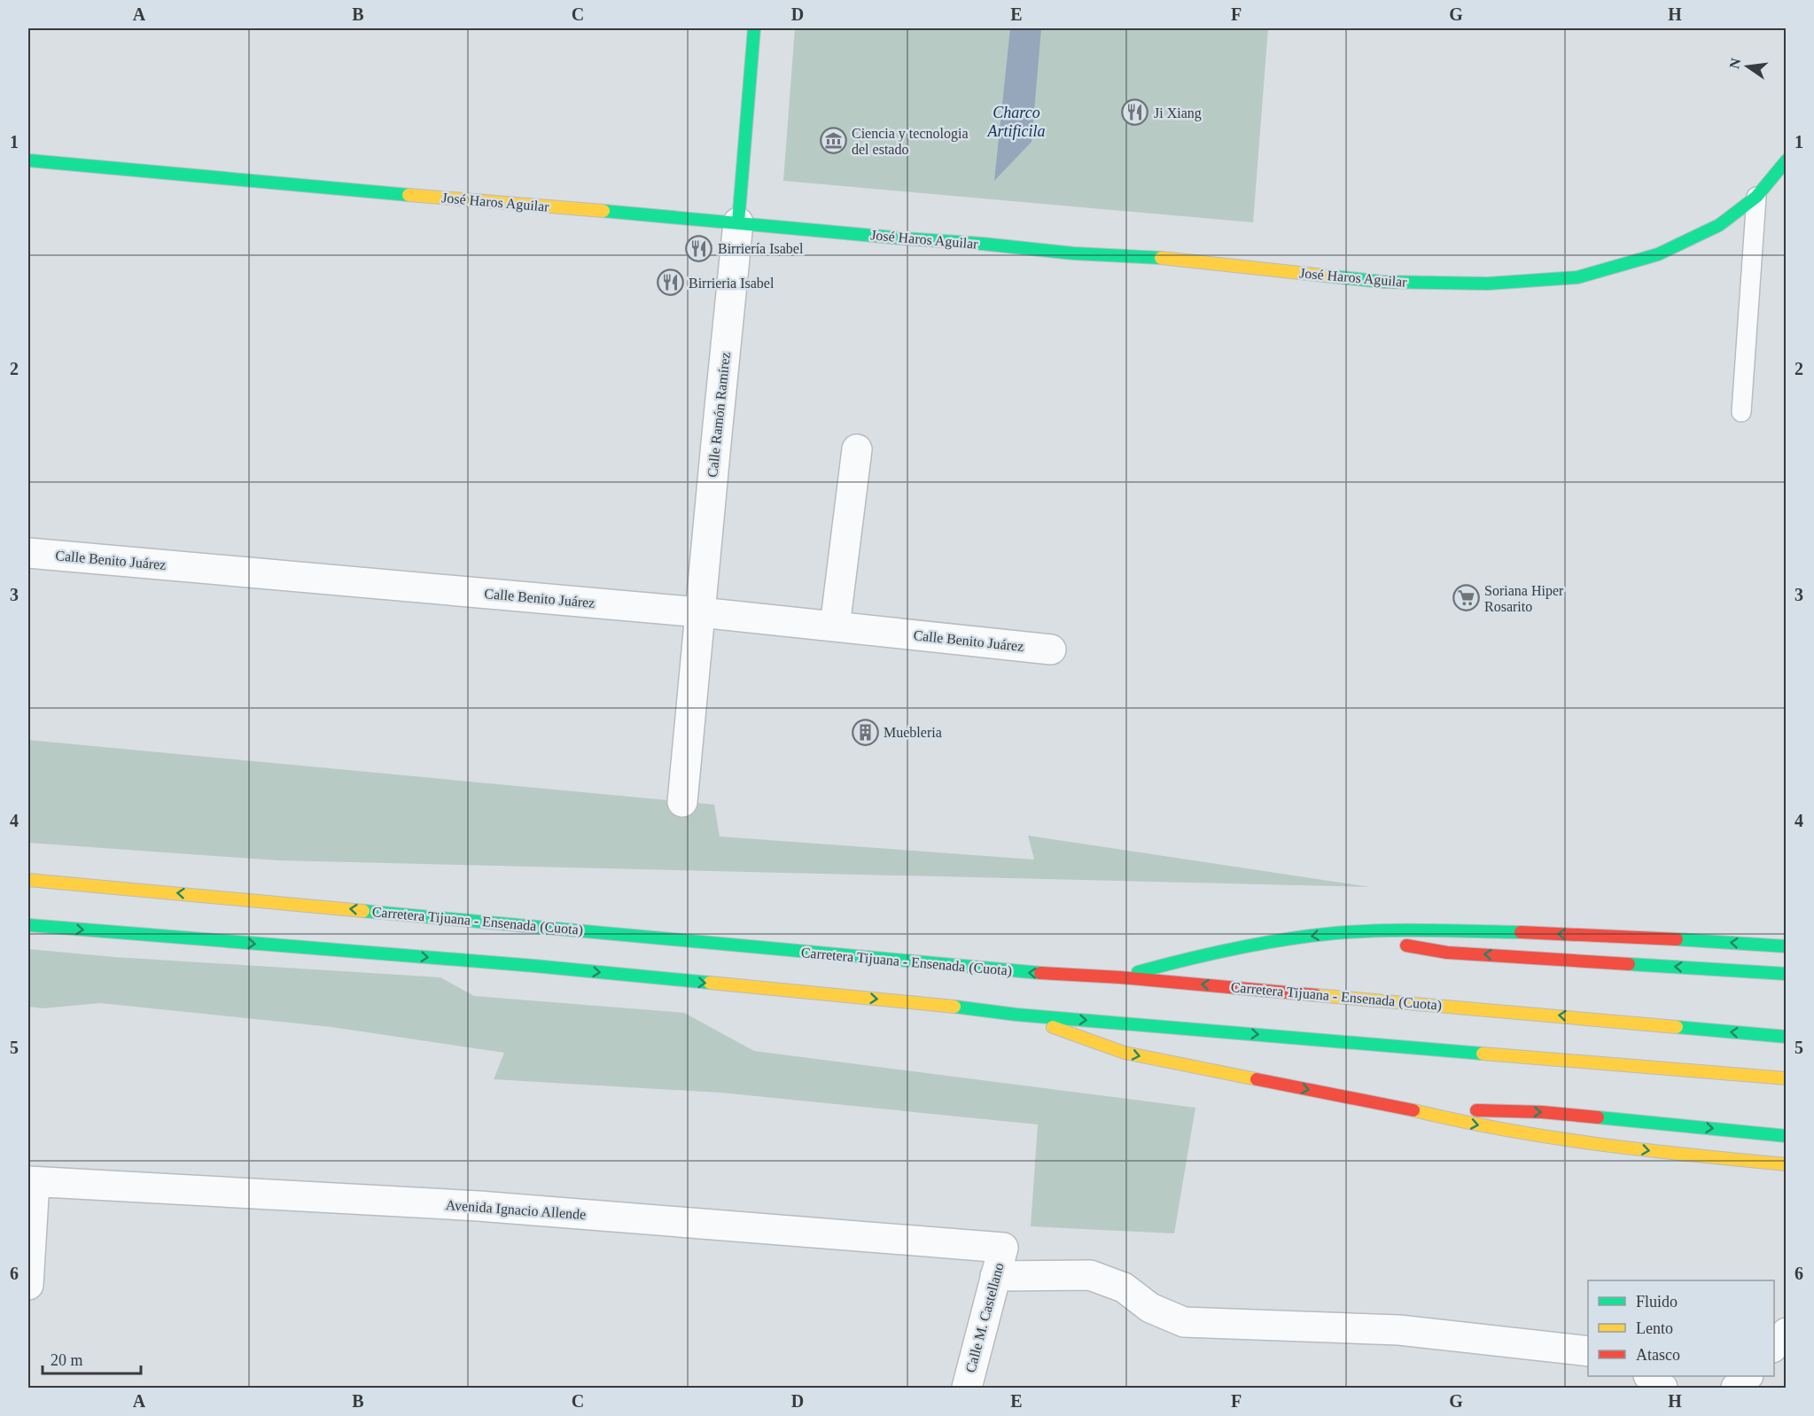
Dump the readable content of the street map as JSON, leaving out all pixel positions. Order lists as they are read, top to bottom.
{
  "streets": {
    "main road": ["José Haros Aguilar", "Calle Ramón Ramírez", "Carretera Tijuana - Ensenada (Cuota)"],
    "street": ["Calle Benito Juárez", "Avenida Ignacio Allende", "Calle M. Castellano"]
  },
  "crossings": [
    ["José Haros Aguilar", "Calle Ramón Ramírez"],
    ["Calle Ramón Ramírez", "Calle Benito Juárez"],
    ["Avenida Ignacio Allende", "Calle M. Castellano"]
  ],
  "water": ["Charco Artificila"],
  "places": {
    "restaurant": ["Ji Xiang", "Birriería Isabel", "Birrieria Isabel"],
    "museum": ["Ciencia y tecnologia del estado"],
    "supermarket": ["Soriana Hiper Rosarito"],
    "building": ["Muebleria"]
  },
  "legend": ["Fluido", "Lento", "Atasco"],
  "scale_bar": "20 m",
  "north": "left",
  "grid": {
    "columns": [
      "A",
      "B",
      "C",
      "D",
      "E",
      "F",
      "G",
      "H"
    ],
    "rows": [
      "1",
      "2",
      "3",
      "4",
      "5",
      "6"
    ]
  }
}
